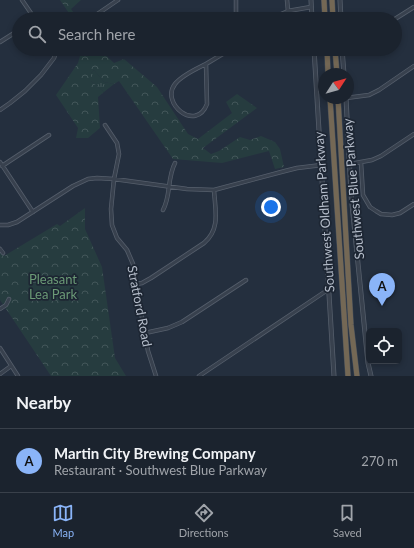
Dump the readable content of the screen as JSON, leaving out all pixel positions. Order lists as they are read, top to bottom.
{
  "streets": {
    "street": ["Southwest Blue Parkway", "Southwest Oldham Parkway", "Stratford Road"]
  },
  "parks": ["Pleasant Lea Park"],
  "north": "top right",
  "page": {
    "search": "Search here",
    "pins": "A",
    "heading": "Nearby",
    "list": [
      {
        "mark": "A",
        "name": "Martin City Brewing Company",
        "note": "Restaurant · Southwest Blue Parkway",
        "value": "270 m"
      }
    ],
    "nav": ["Map", "Directions", "Saved"]
  }
}
